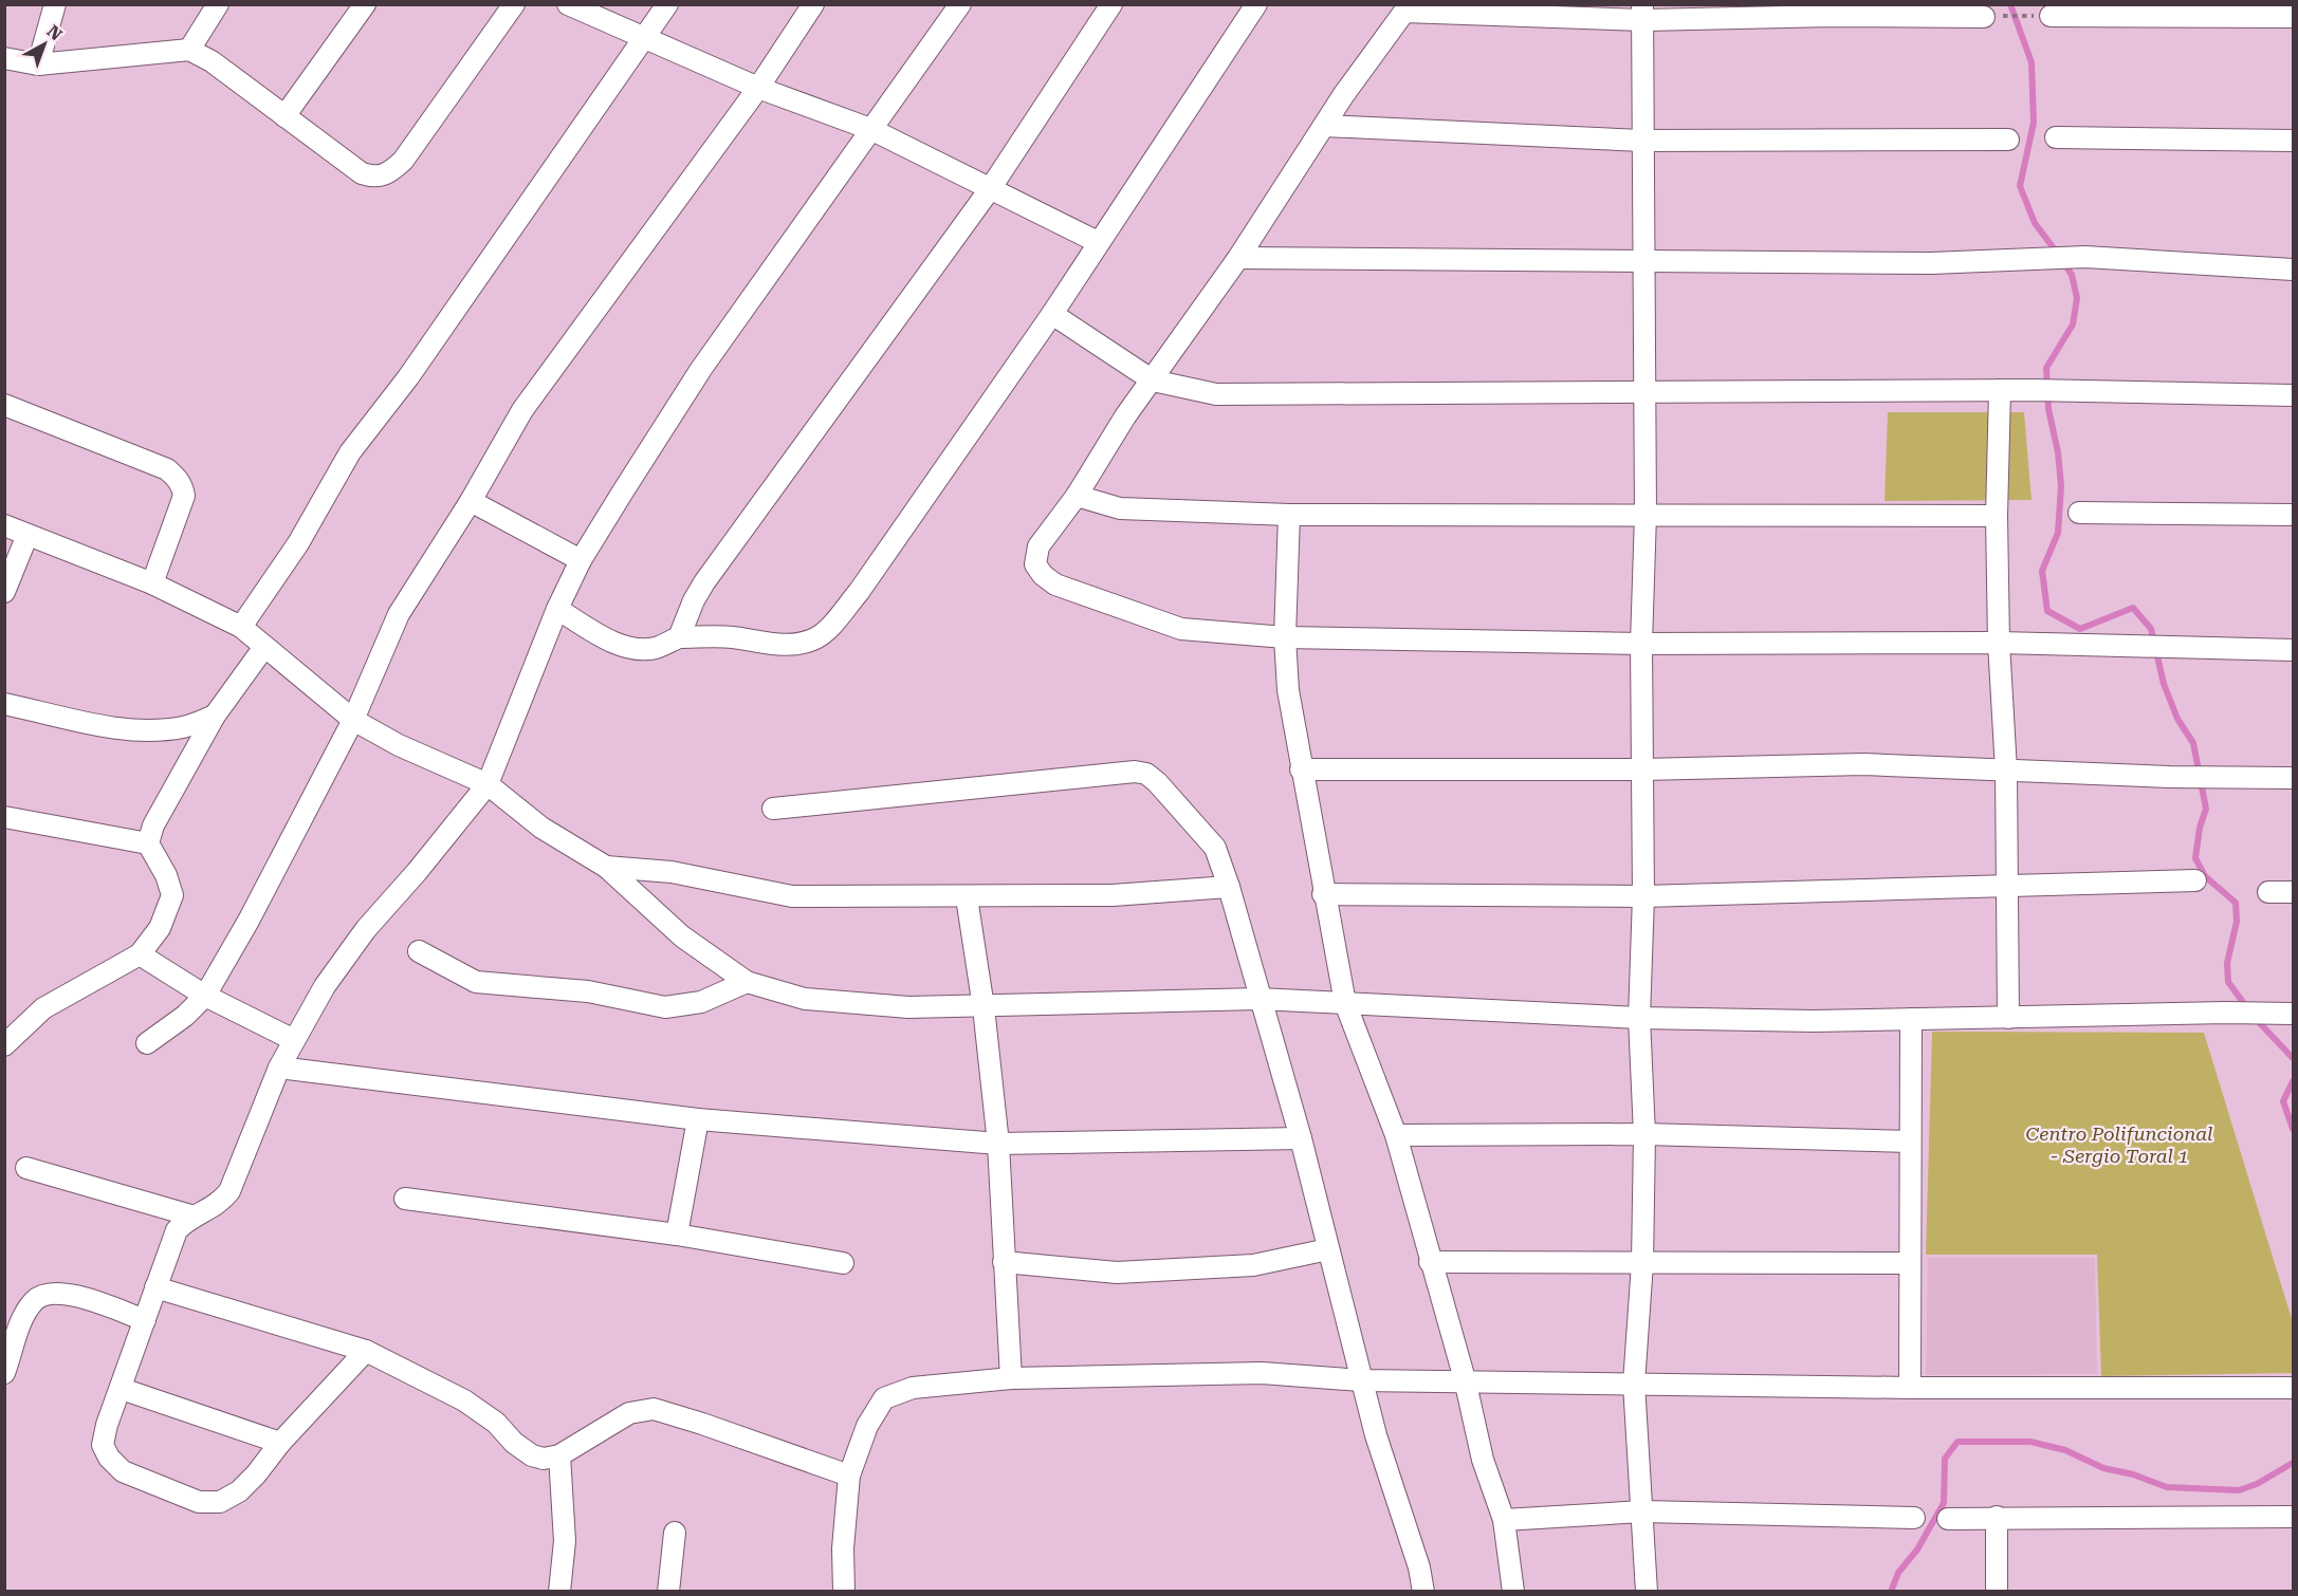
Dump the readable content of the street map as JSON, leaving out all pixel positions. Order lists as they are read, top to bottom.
{
  "parks": ["Centro Polifuncional - Sergio Toral 1"],
  "north": "top right"
}
